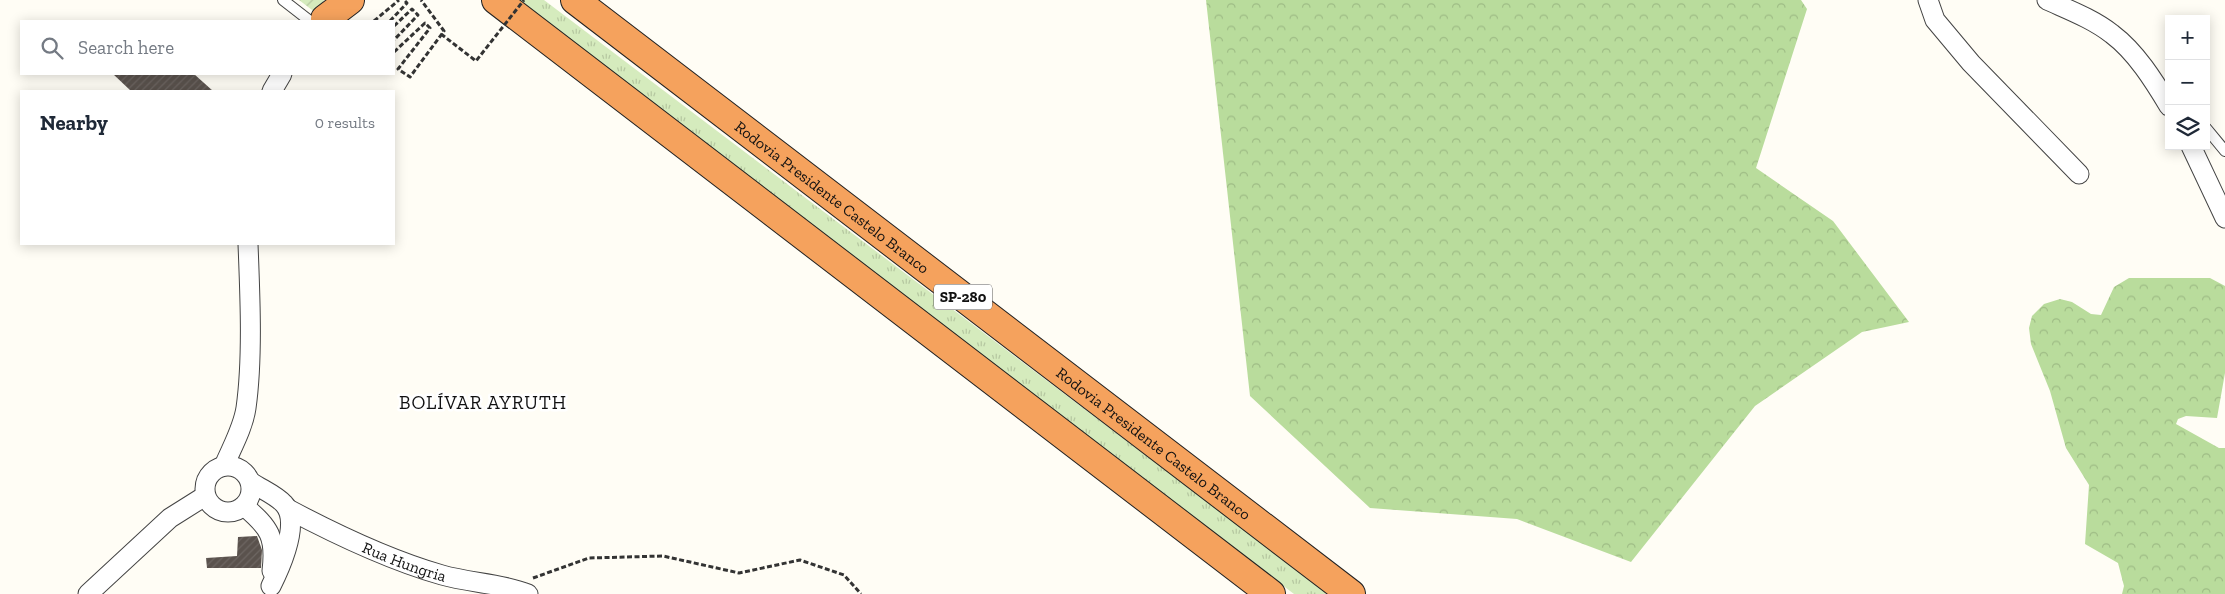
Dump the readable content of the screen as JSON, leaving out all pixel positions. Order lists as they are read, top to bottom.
{
  "streets": {
    "highway": ["Rodovia Presidente Castelo Branco", "SP-280"],
    "street": ["Rua Hungria"]
  },
  "districts": ["BOLÍVAR AYRUTH"],
  "page": {
    "map_buttons": ["+", "−"],
    "search": "Search here",
    "heading": ["Nearby", "0 results"]
  }
}
